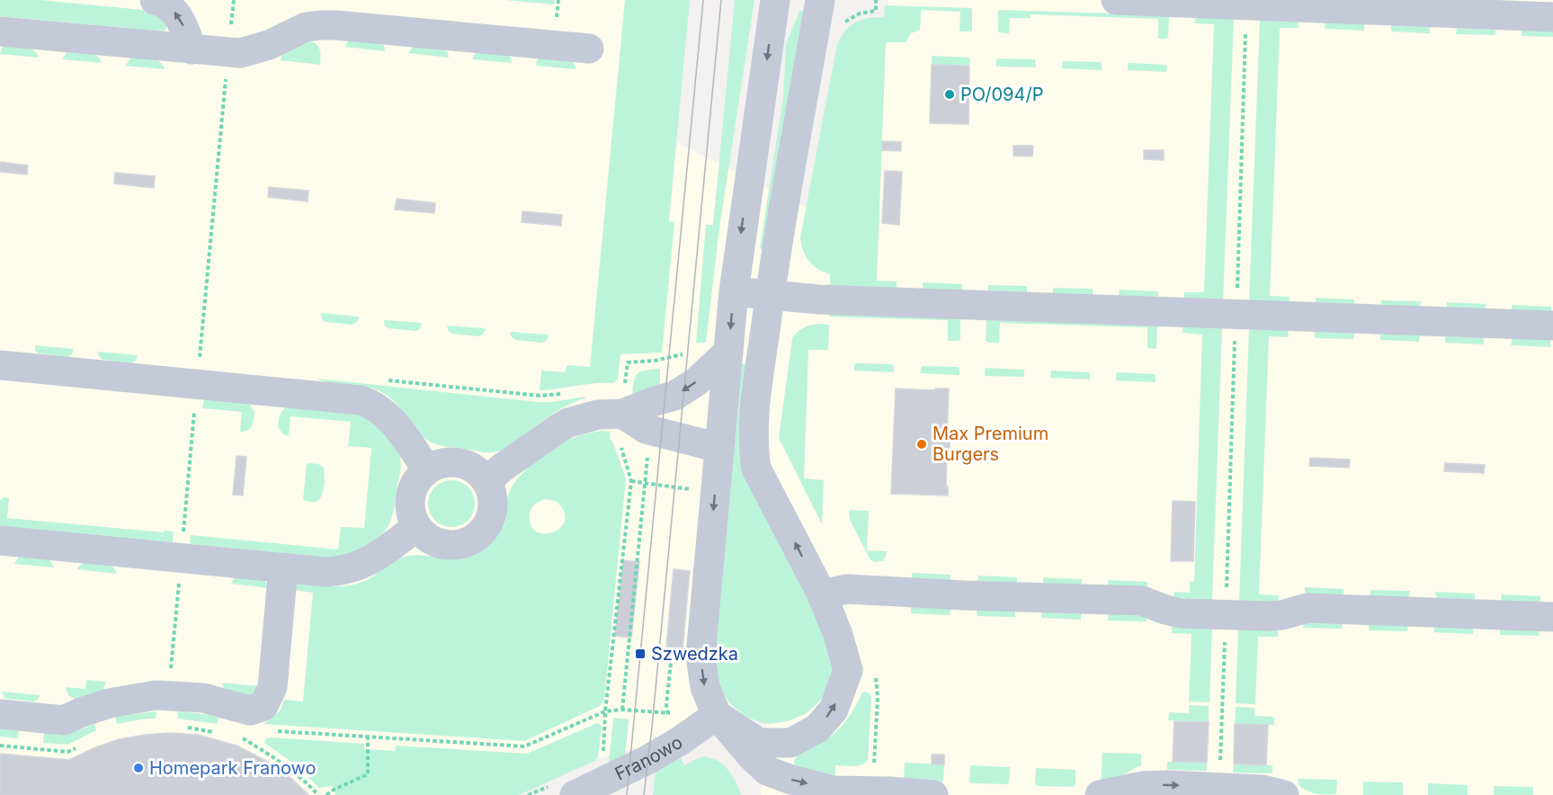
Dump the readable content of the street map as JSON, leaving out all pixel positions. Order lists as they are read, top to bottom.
{
  "streets": {
    "street": ["Franowo"]
  },
  "places": {
    "other": ["PO/094/P", "Max Premium Burgers", "Homepark Franowo"],
    "transit": ["Szwedzka"]
  }
}
